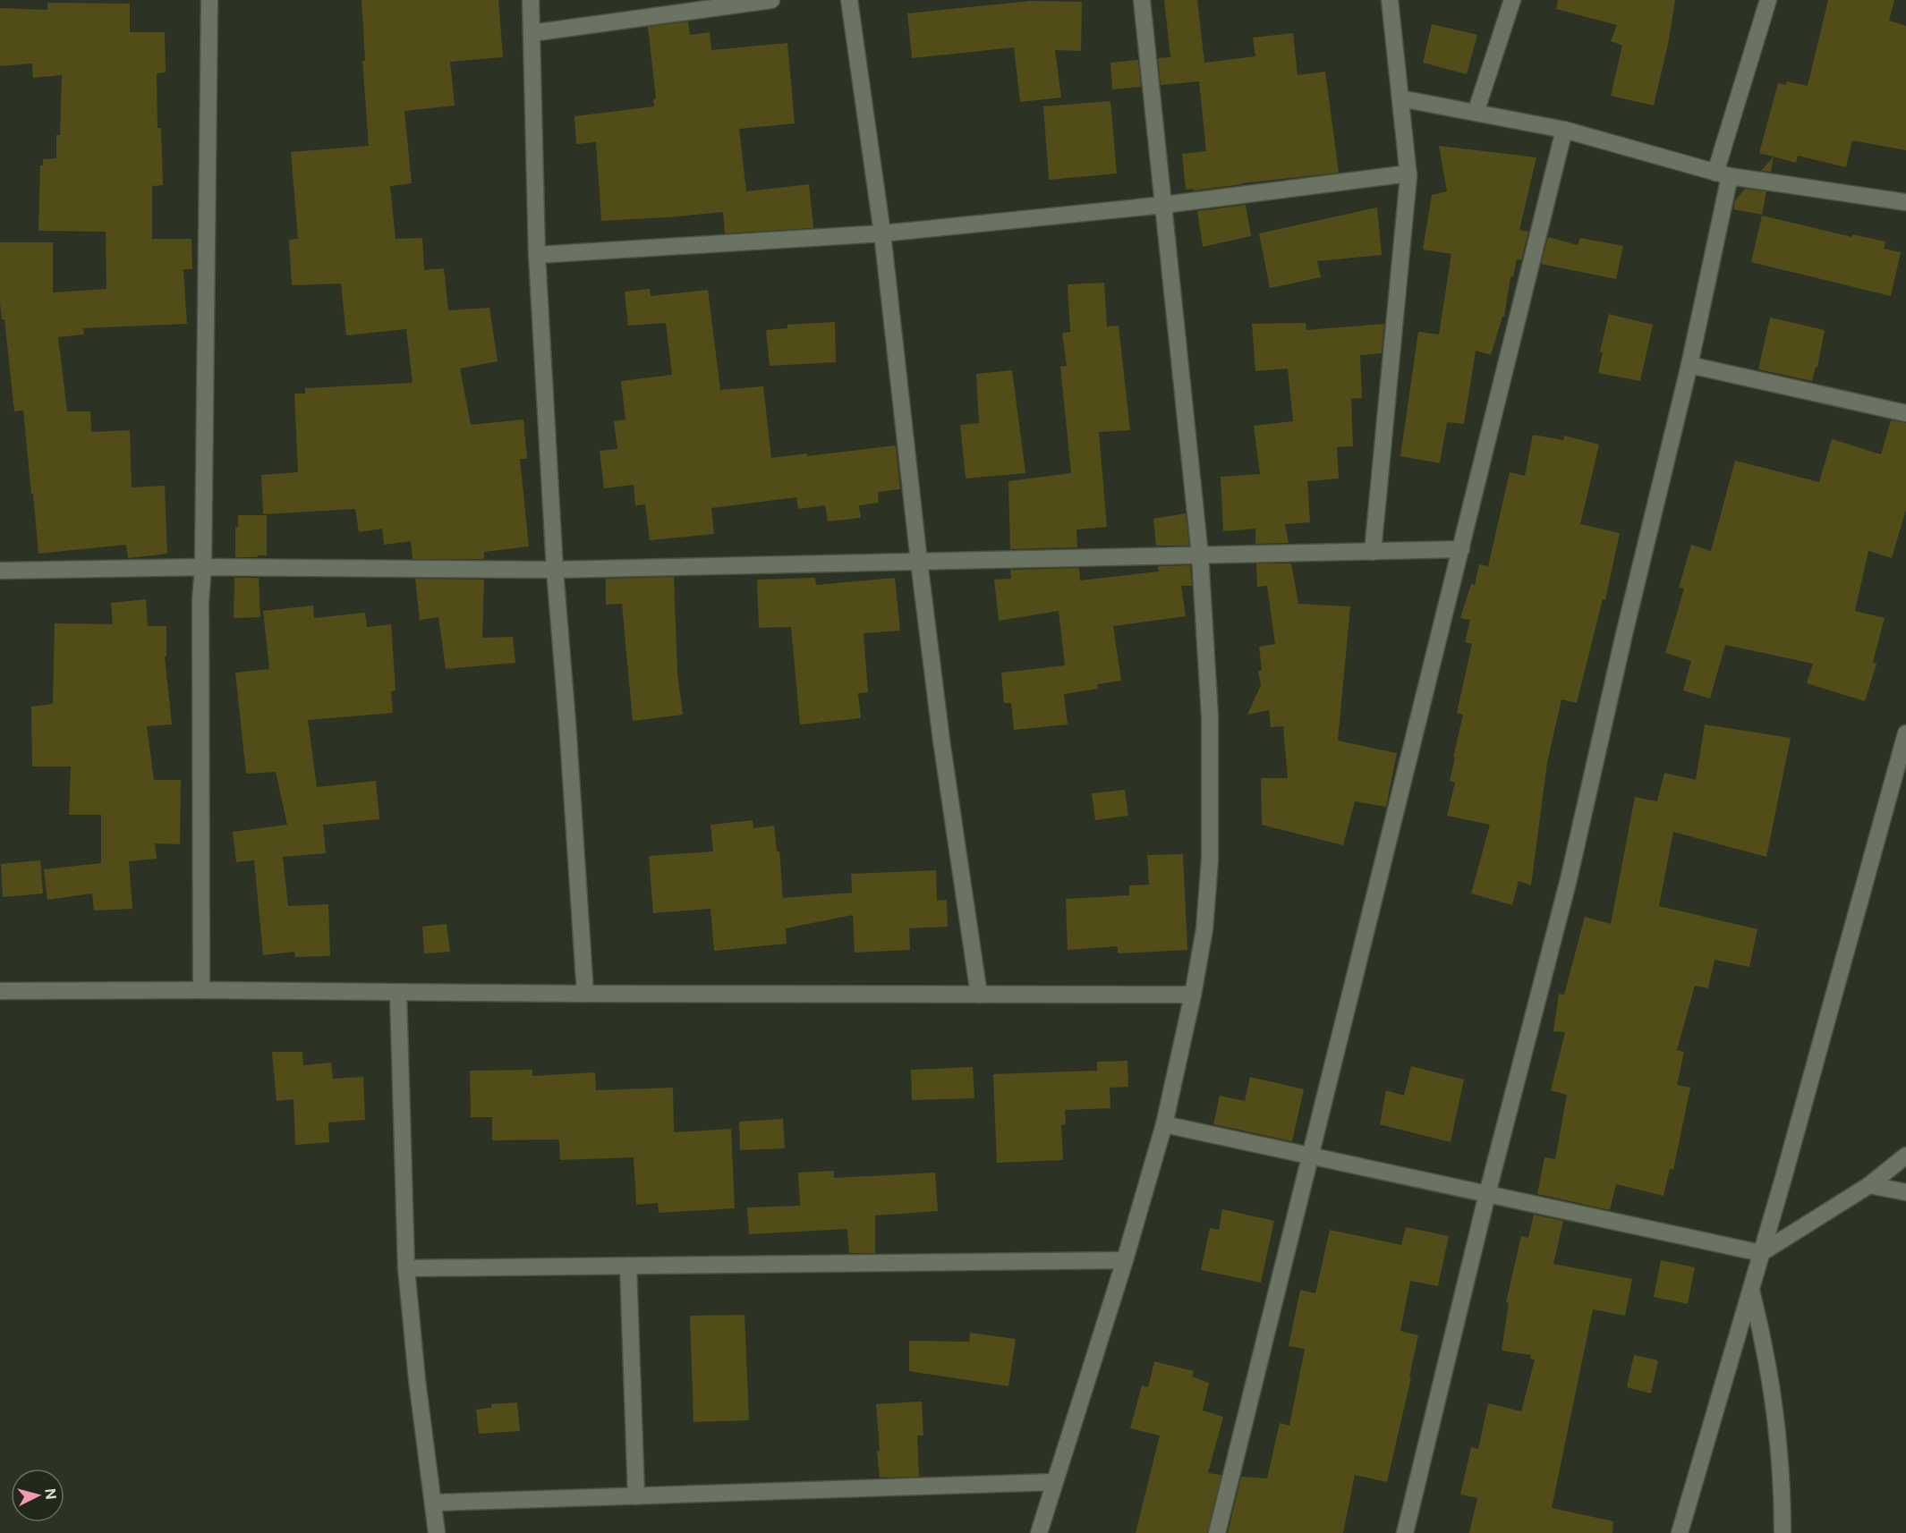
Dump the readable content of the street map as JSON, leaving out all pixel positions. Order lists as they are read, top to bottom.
{
  "north": "right"
}
